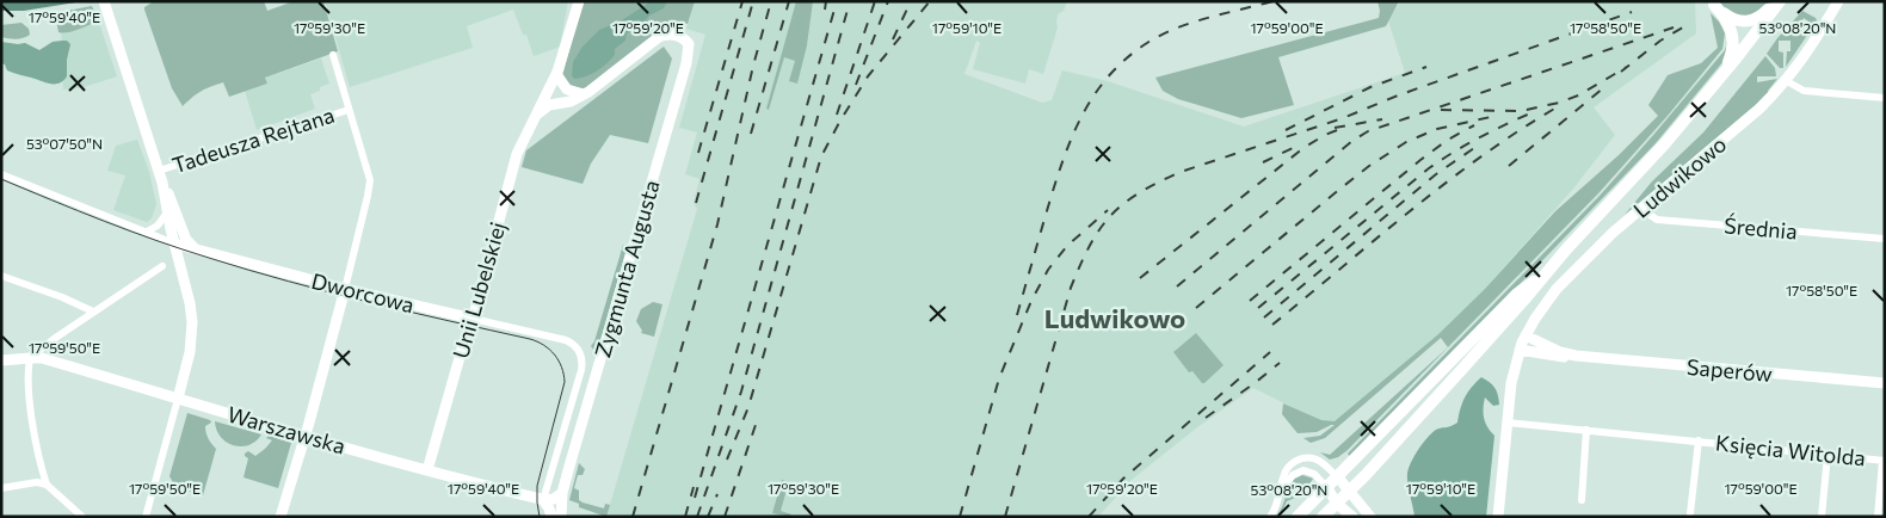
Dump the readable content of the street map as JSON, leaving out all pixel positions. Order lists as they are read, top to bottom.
{
  "streets": {
    "street": [
      "Tadeusza Rejtana",
      "Ludwikowo",
      "Średnia",
      "Zygmunta Augusta",
      "Unii Lubelskiej",
      "Dworcowa",
      "Saperów",
      "Warszawska",
      "Księcia Witolda"
    ]
  },
  "crossings": [
    ["Ludwikowo", "Średnia"],
    ["Ludwikowo", "Saperów"],
    ["Ludwikowo", "Księcia Witolda"],
    ["Unii Lubelskiej", "Dworcowa"],
    ["Unii Lubelskiej", "Warszawska"],
    ["Dworcowa", "Warszawska"]
  ],
  "districts": ["Ludwikowo"],
  "coordinates": [
    "17°59'40\"E",
    "53°08'20\"N",
    "17°59'30\"E",
    "17°59'20\"E",
    "17°59'10\"E",
    "17°59'00\"E",
    "17°58'50\"E",
    "53°07'50\"N",
    "17°59'50\"E"
  ]
}
